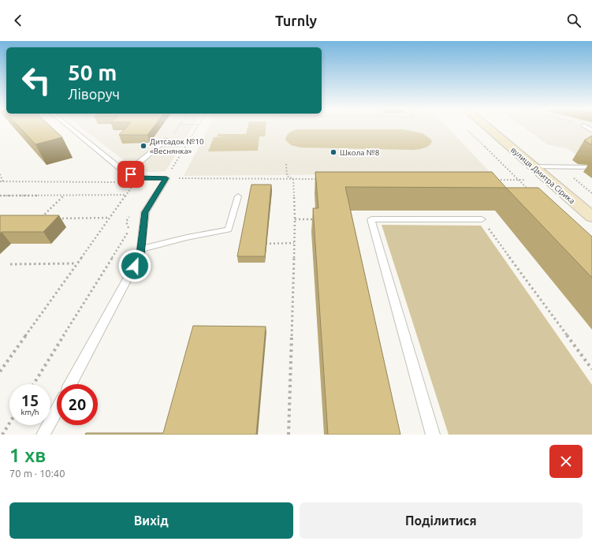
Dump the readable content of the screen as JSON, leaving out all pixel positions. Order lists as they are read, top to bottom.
{
  "streets": {
    "street": ["вулиця Дмитра Сірика"]
  },
  "places": ["Дитсадок №10 «Веснянка»", "Школа №8"],
  "page": {
    "header": "Turnly",
    "turn": ["50 m", "Ліворуч"],
    "speed": "15 km/h",
    "limit": "20",
    "heading": ["1 хв", "70 m · 10:40"],
    "buttons": ["Вихід", "Поділитися"]
  }
}
